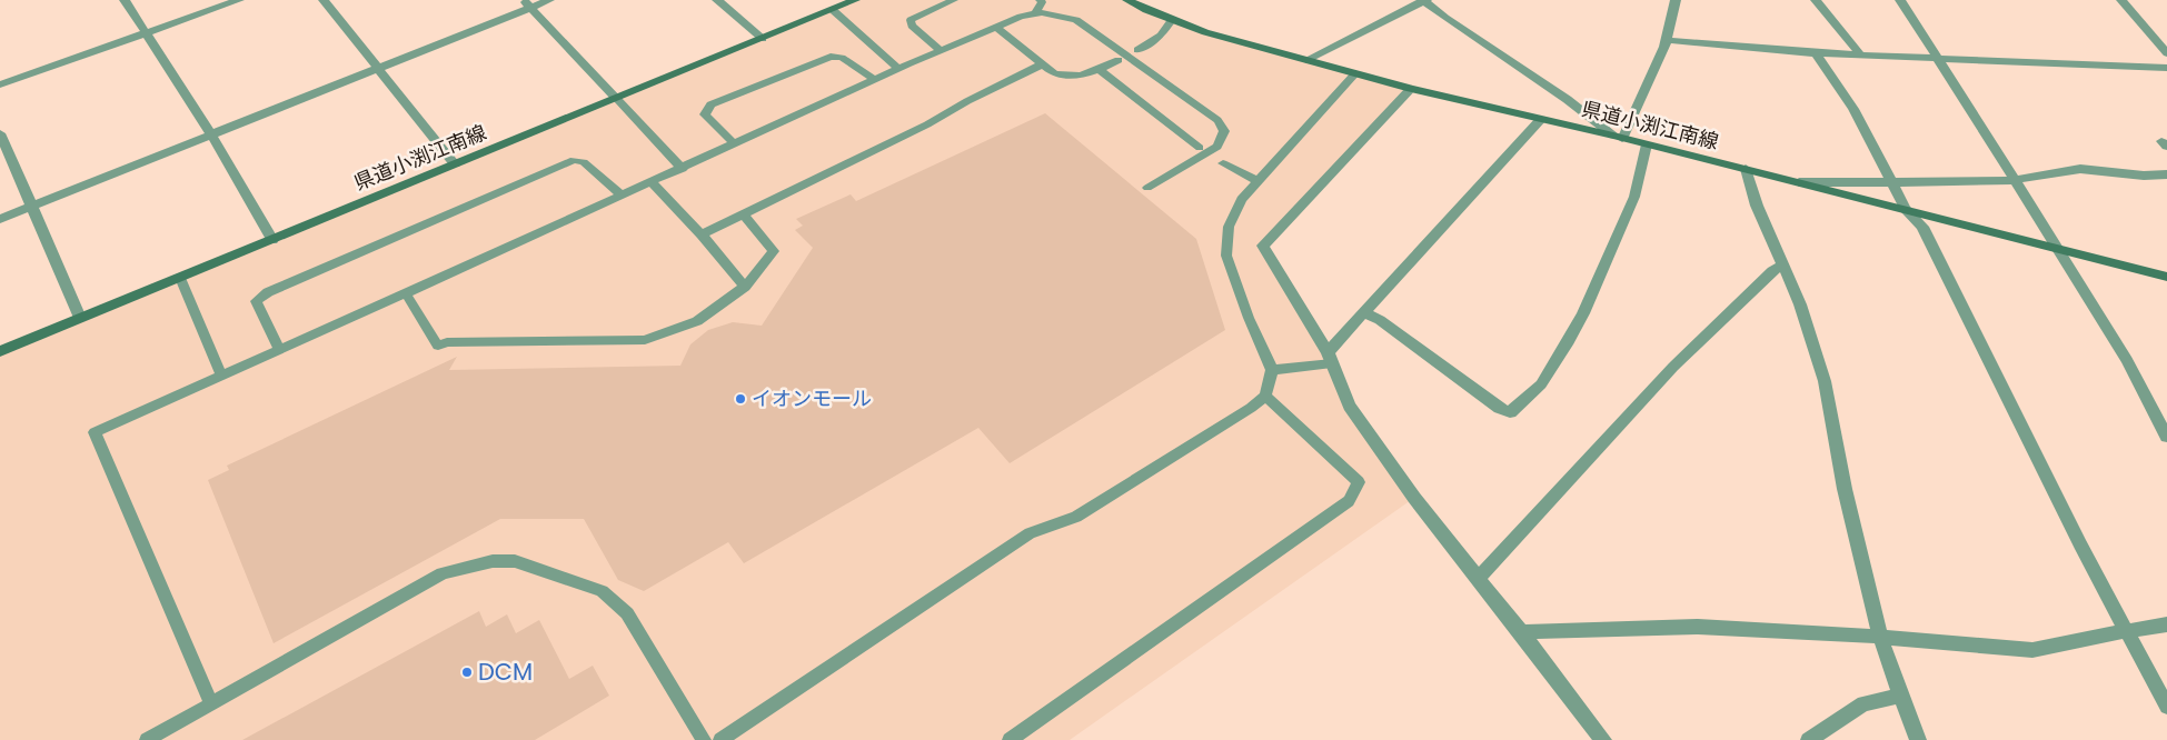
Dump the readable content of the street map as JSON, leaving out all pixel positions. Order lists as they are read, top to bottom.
{
  "streets": {
    "main road": ["県道小渕江南線"]
  },
  "places": ["イオンモール", "DCM"]
}
